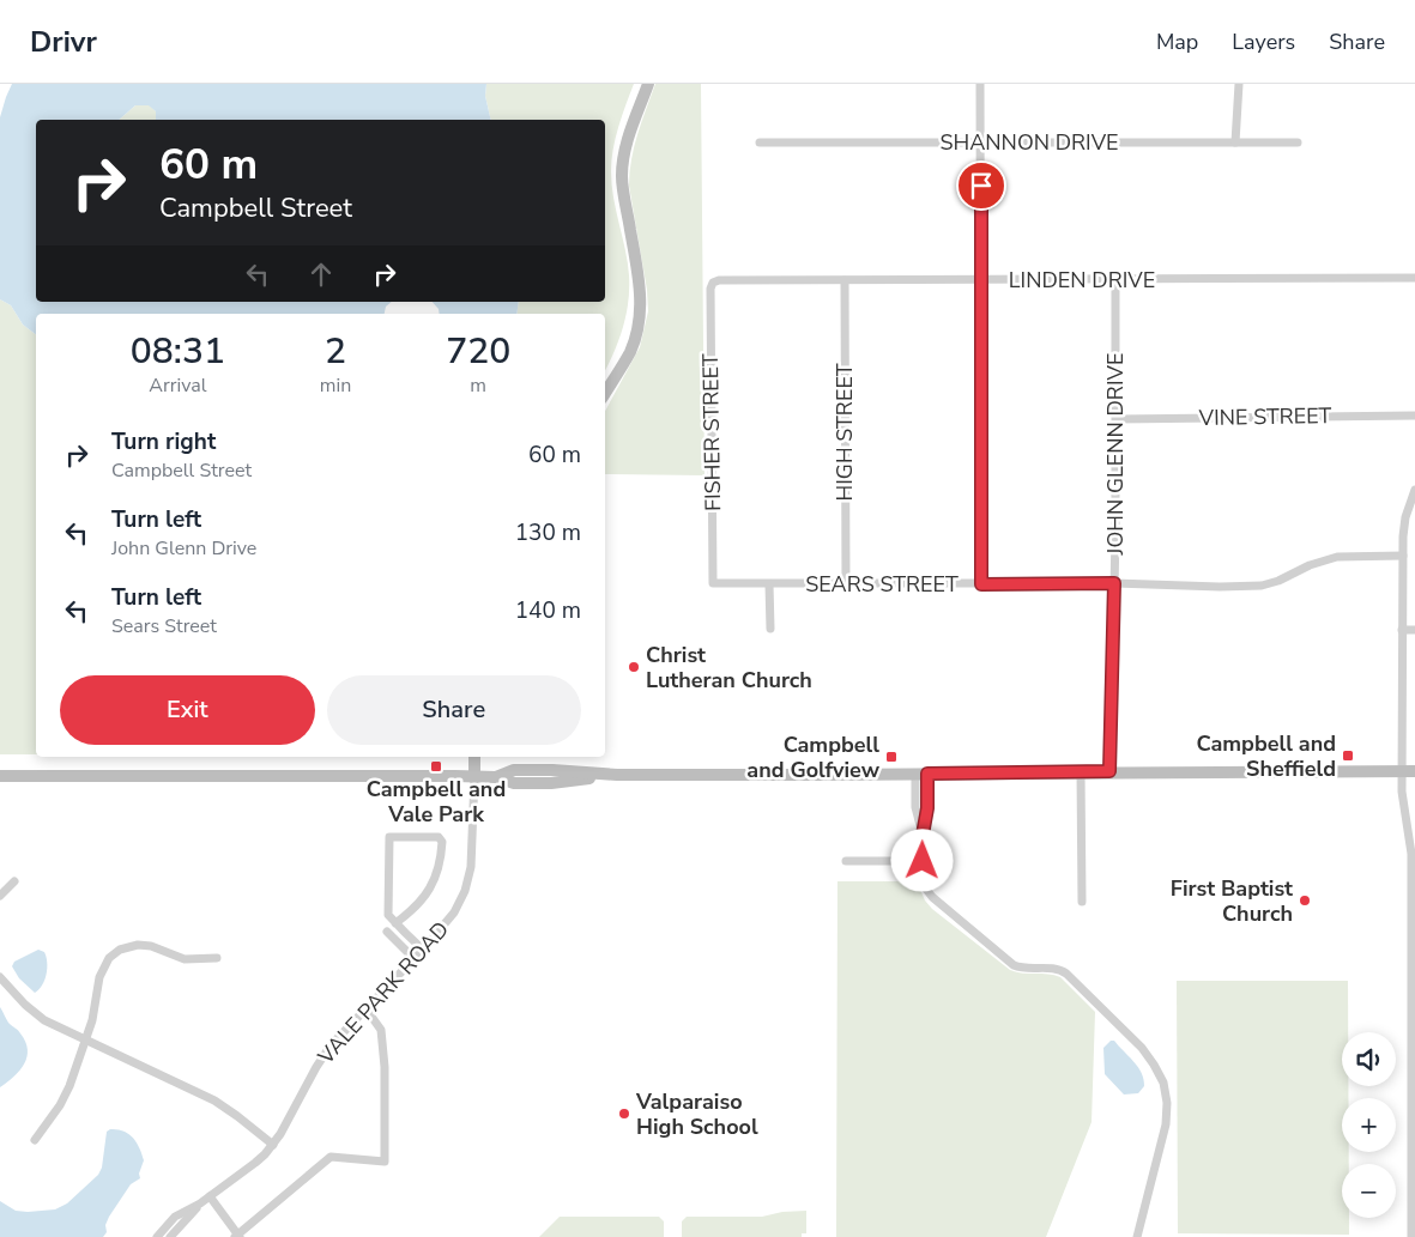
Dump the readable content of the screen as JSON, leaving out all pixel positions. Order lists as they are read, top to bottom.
{
  "streets": {
    "street": [
      "SHANNON DRIVE",
      "LINDEN DRIVE",
      "VINE STREET",
      "FISHER STREET",
      "HIGH STREET",
      "JOHN GLENN DRIVE",
      "SEARS STREET",
      "VALE PARK ROAD"
    ]
  },
  "crossings": [
    ["LINDEN DRIVE", "FISHER STREET"],
    ["LINDEN DRIVE", "HIGH STREET"],
    ["LINDEN DRIVE", "JOHN GLENN DRIVE"],
    ["VINE STREET", "JOHN GLENN DRIVE"],
    ["FISHER STREET", "SEARS STREET"],
    ["HIGH STREET", "SEARS STREET"],
    ["JOHN GLENN DRIVE", "SEARS STREET"]
  ],
  "places": {
    "other": ["Christ Lutheran Church", "First Baptist Church", "Valparaiso High School"],
    "transit": ["Campbell and Sheffield", "Campbell and Golfview", "Campbell and Vale Park"]
  },
  "page": {
    "header": "Drivr",
    "nav": ["Map", "Layers", "Share"],
    "turn": ["60 m", "Campbell Street"],
    "eta": [
      "08:31",
      "Arrival",
      "2",
      "min",
      "720",
      "m"
    ],
    "list": [
      {
        "name": "Turn right",
        "note": "Campbell Street",
        "value": "60 m"
      },
      {
        "name": "Turn left",
        "note": "John Glenn Drive",
        "value": "130 m"
      },
      {
        "name": "Turn left",
        "note": "Sears Street",
        "value": "140 m"
      }
    ],
    "buttons": ["Exit", "Share"],
    "map_buttons": ["+", "−"]
  }
}
